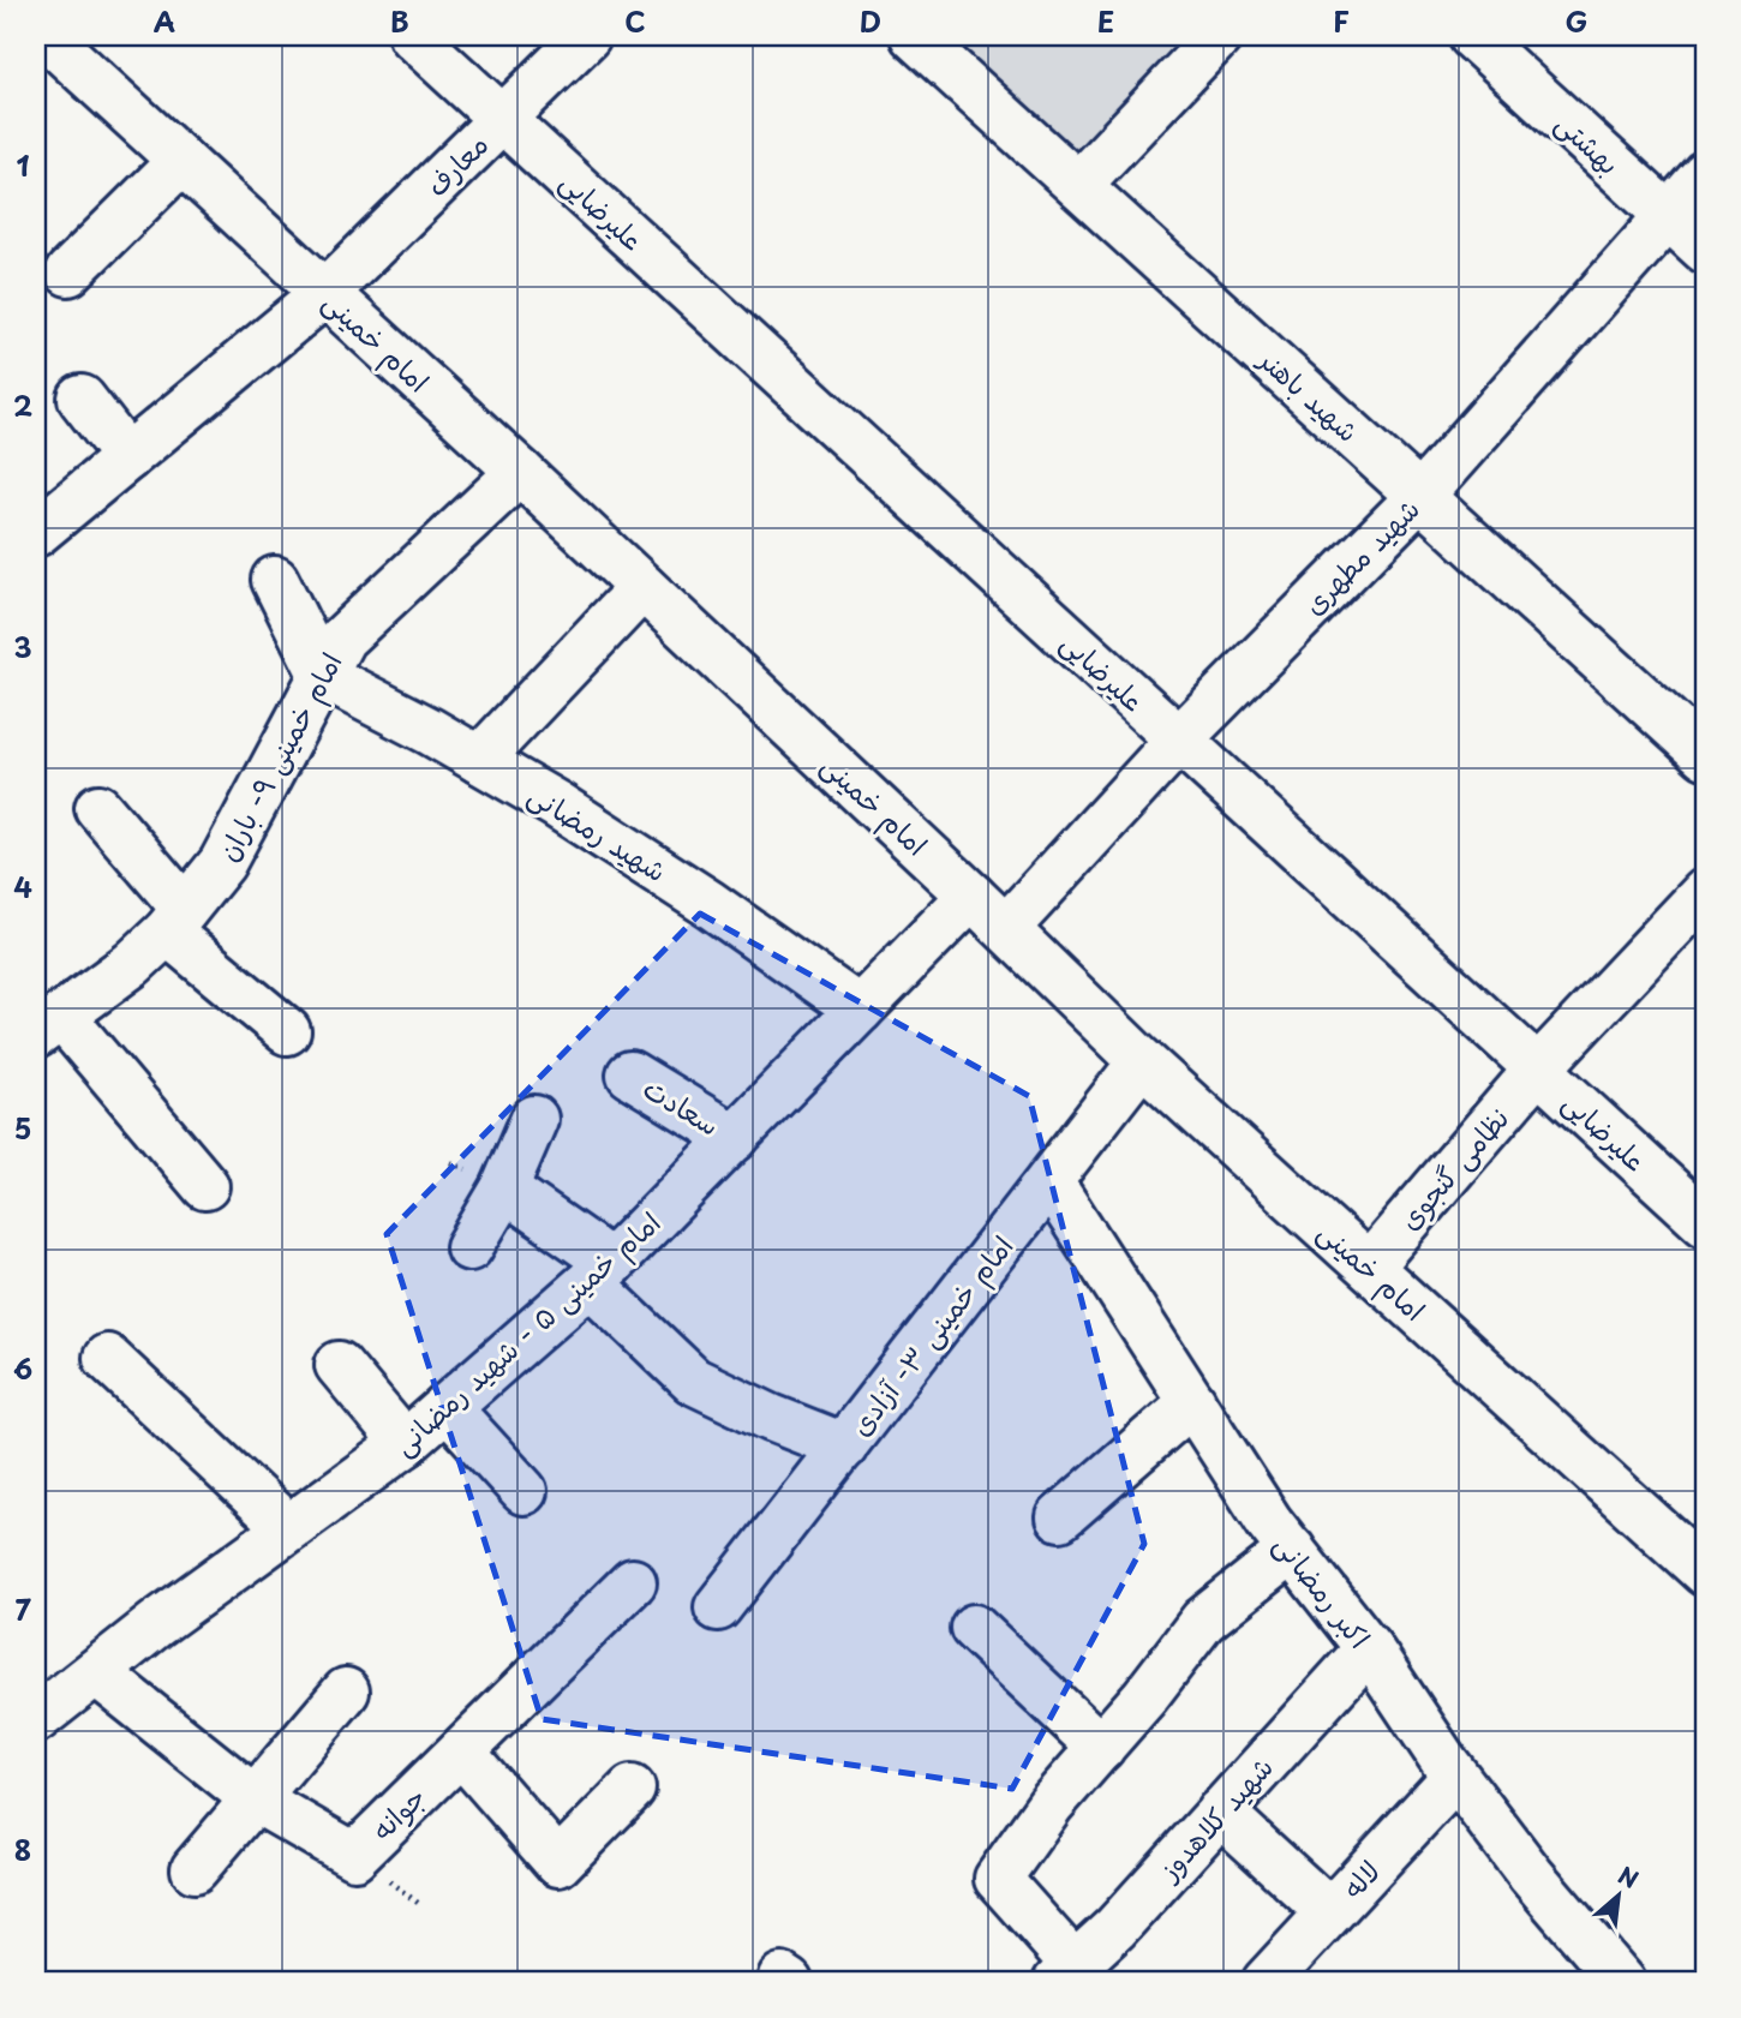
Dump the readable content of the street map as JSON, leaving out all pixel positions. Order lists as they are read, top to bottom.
{
  "streets": {
    "street": [
      "بهشتی",
      "معارف",
      "علیرضایی",
      "امام خمینی",
      "شهید باهنر",
      "شهید مطهری",
      "امام خمینی ۹- باران",
      "شهید رمضانی",
      "سعادت",
      "نظامی گنجوی",
      "امام خمینی ۵ - شهید رمضانی",
      "امام خمینی ۳- آزادی",
      "اکبر رمضانی",
      "جوانه",
      "شهید کلاهدوز",
      "لاله"
    ]
  },
  "crossings": [
    ["بهشتی", "شهید مطهری"],
    ["معارف", "علیرضایی"],
    ["معارف", "امام خمینی"],
    ["علیرضایی", "شهید مطهری"],
    ["علیرضایی", "نظامی گنجوی"],
    ["امام خمینی", "شهید مطهری"],
    ["امام خمینی", "امام خمینی ۹- باران"],
    ["امام خمینی", "نظامی گنجوی"],
    ["امام خمینی", "امام خمینی ۵ - شهید رمضانی"],
    ["امام خمینی", "امام خمینی ۳- آزادی"],
    ["شهید باهنر", "شهید مطهری"],
    ["امام خمینی ۹- باران", "شهید رمضانی"],
    ["شهید رمضانی", "امام خمینی ۵ - شهید رمضانی"],
    ["سعادت", "امام خمینی ۵ - شهید رمضانی"],
    ["امام خمینی ۵ - شهید رمضانی", "جوانه"],
    ["امام خمینی ۳- آزادی", "اکبر رمضانی"],
    ["اکبر رمضانی", "شهید کلاهدوز"],
    ["اکبر رمضانی", "لاله"]
  ],
  "north": "top right",
  "grid": {
    "columns": [
      "A",
      "B",
      "C",
      "D",
      "E",
      "F",
      "G"
    ],
    "rows": [
      "1",
      "2",
      "3",
      "4",
      "5",
      "6",
      "7",
      "8"
    ]
  }
}
